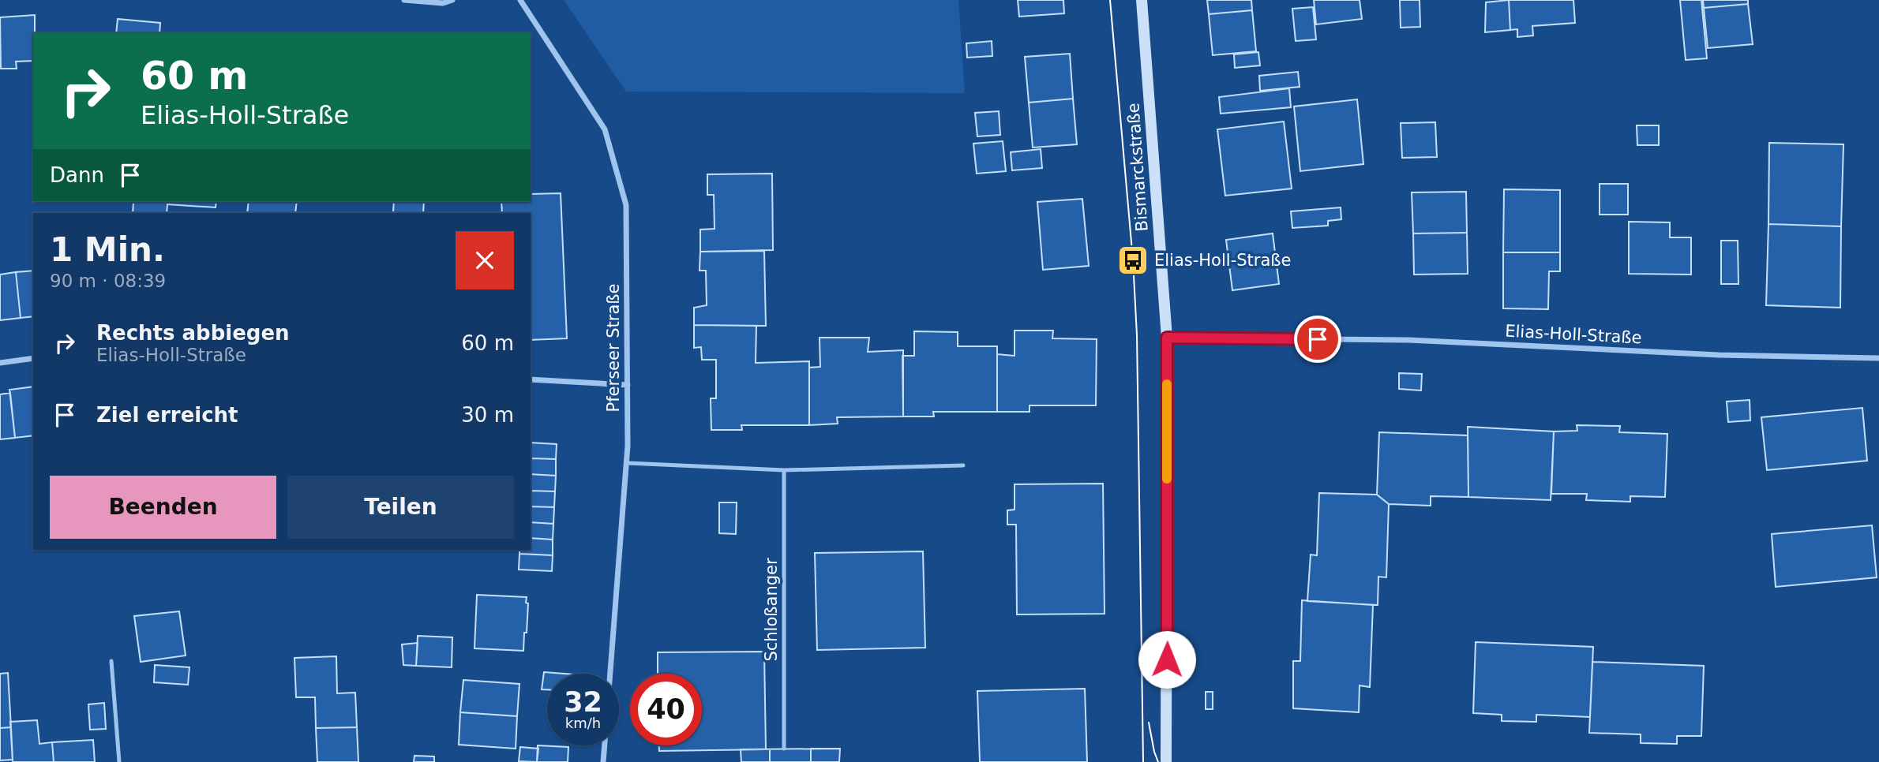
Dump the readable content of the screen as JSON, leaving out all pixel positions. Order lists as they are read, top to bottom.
{
  "streets": {
    "street": ["Bismarckstraße", "Elias-Holl-Straße", "Pferseer Straße"],
    "lane": ["Schloßanger"]
  },
  "crossings": [
    ["Bismarckstraße", "Elias-Holl-Straße"]
  ],
  "places": {
    "bus stop": ["Elias-Holl-Straße"]
  },
  "page": {
    "turn": ["60 m", "Elias-Holl-Straße"],
    "then": "Dann",
    "heading": ["1 Min.", "90 m · 08:39"],
    "list": [
      {
        "name": "Rechts abbiegen",
        "note": "Elias-Holl-Straße",
        "value": "60 m"
      },
      {
        "name": "Ziel erreicht",
        "value": "30 m"
      }
    ],
    "buttons": ["Beenden", "Teilen"],
    "speed": "32 km/h",
    "limit": "40"
  }
}
